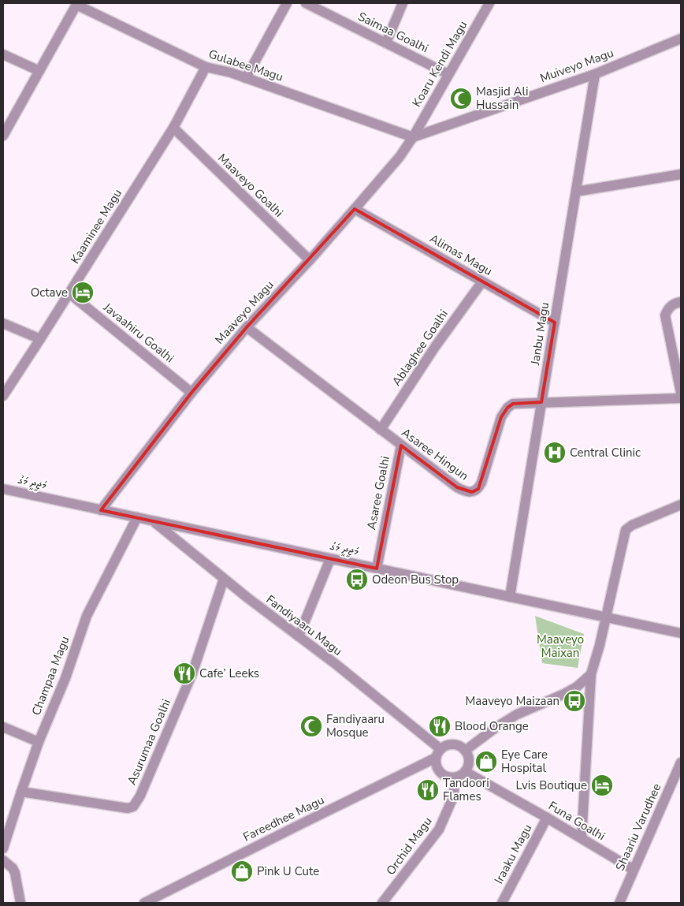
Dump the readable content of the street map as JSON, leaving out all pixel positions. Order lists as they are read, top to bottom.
{
  "streets": {
    "street": [
      "Saimaa Goalhi",
      "Koaru Kendi Magu",
      "Gulabee Magu",
      "Muiveyo Magu",
      "Maaveyo Goalhi",
      "Kaaminee Magu",
      "Alimas Magu",
      "Maaveyo Magu",
      "Javaahiru Goalhi",
      "Janbu Magu",
      "Ablaghee Goalhi",
      "Asaree Hingun",
      "މަޖީދީ މަގު",
      "Asaree Goalhi",
      "Fandiyaaru Magu",
      "Champaa Magu",
      "Asurumaa Goalhi",
      "Fareedhee Magu",
      "Funa Goalhi",
      "Shaariu Varudhee",
      "Orchid Magu",
      "Iraaku Magu"
    ]
  },
  "crossings": [
    ["Saimaa Goalhi", "Koaru Kendi Magu"],
    ["Koaru Kendi Magu", "Gulabee Magu"],
    ["Koaru Kendi Magu", "Muiveyo Magu"],
    ["Koaru Kendi Magu", "Maaveyo Magu"],
    ["Gulabee Magu", "Muiveyo Magu"],
    ["Gulabee Magu", "Kaaminee Magu"],
    ["Gulabee Magu", "Maaveyo Magu"],
    ["Muiveyo Magu", "Maaveyo Magu"],
    ["Muiveyo Magu", "Janbu Magu"],
    ["Maaveyo Goalhi", "Kaaminee Magu"],
    ["Maaveyo Goalhi", "Maaveyo Magu"],
    ["Kaaminee Magu", "Javaahiru Goalhi"],
    ["Alimas Magu", "Maaveyo Magu"],
    ["Alimas Magu", "Janbu Magu"],
    ["Alimas Magu", "Ablaghee Goalhi"],
    ["Maaveyo Magu", "Javaahiru Goalhi"],
    ["Maaveyo Magu", "Asaree Hingun"],
    ["Maaveyo Magu", "މަޖީދީ މަގު"],
    ["Janbu Magu", "Asaree Hingun"],
    ["Janbu Magu", "މަޖީދީ މަގު"],
    ["Ablaghee Goalhi", "Asaree Hingun"],
    ["Asaree Hingun", "Asaree Goalhi"],
    ["މަޖީދީ މަގު", "Asaree Goalhi"],
    ["މަޖީދީ މަގު", "Fandiyaaru Magu"],
    ["މަޖީދީ މަގު", "Champaa Magu"],
    ["Fandiyaaru Magu", "Asurumaa Goalhi"],
    ["Fandiyaaru Magu", "Fareedhee Magu"],
    ["Fandiyaaru Magu", "Funa Goalhi"],
    ["Fandiyaaru Magu", "Orchid Magu"],
    ["Champaa Magu", "Asurumaa Goalhi"],
    ["Fareedhee Magu", "Funa Goalhi"],
    ["Fareedhee Magu", "Orchid Magu"],
    ["Funa Goalhi", "Shaariu Varudhee"],
    ["Funa Goalhi", "Orchid Magu"],
    ["Funa Goalhi", "Iraaku Magu"]
  ],
  "parks": ["Maaveyo Maixan"],
  "places": {
    "mosque": ["Masjid Ali Hussain", "Fandiyaaru Mosque"],
    "hotel": ["Octave", "Lvis Boutique"],
    "hospital": ["Central Clinic"],
    "bus stop": ["Odeon Bus Stop", "Maaveyo Maizaan"],
    "restaurant": ["Cafe’ Leeks", "Blood Orange", "Tandoori Flames"],
    "shop": ["Eye Care Hospital", "Pink U Cute"]
  }
}
